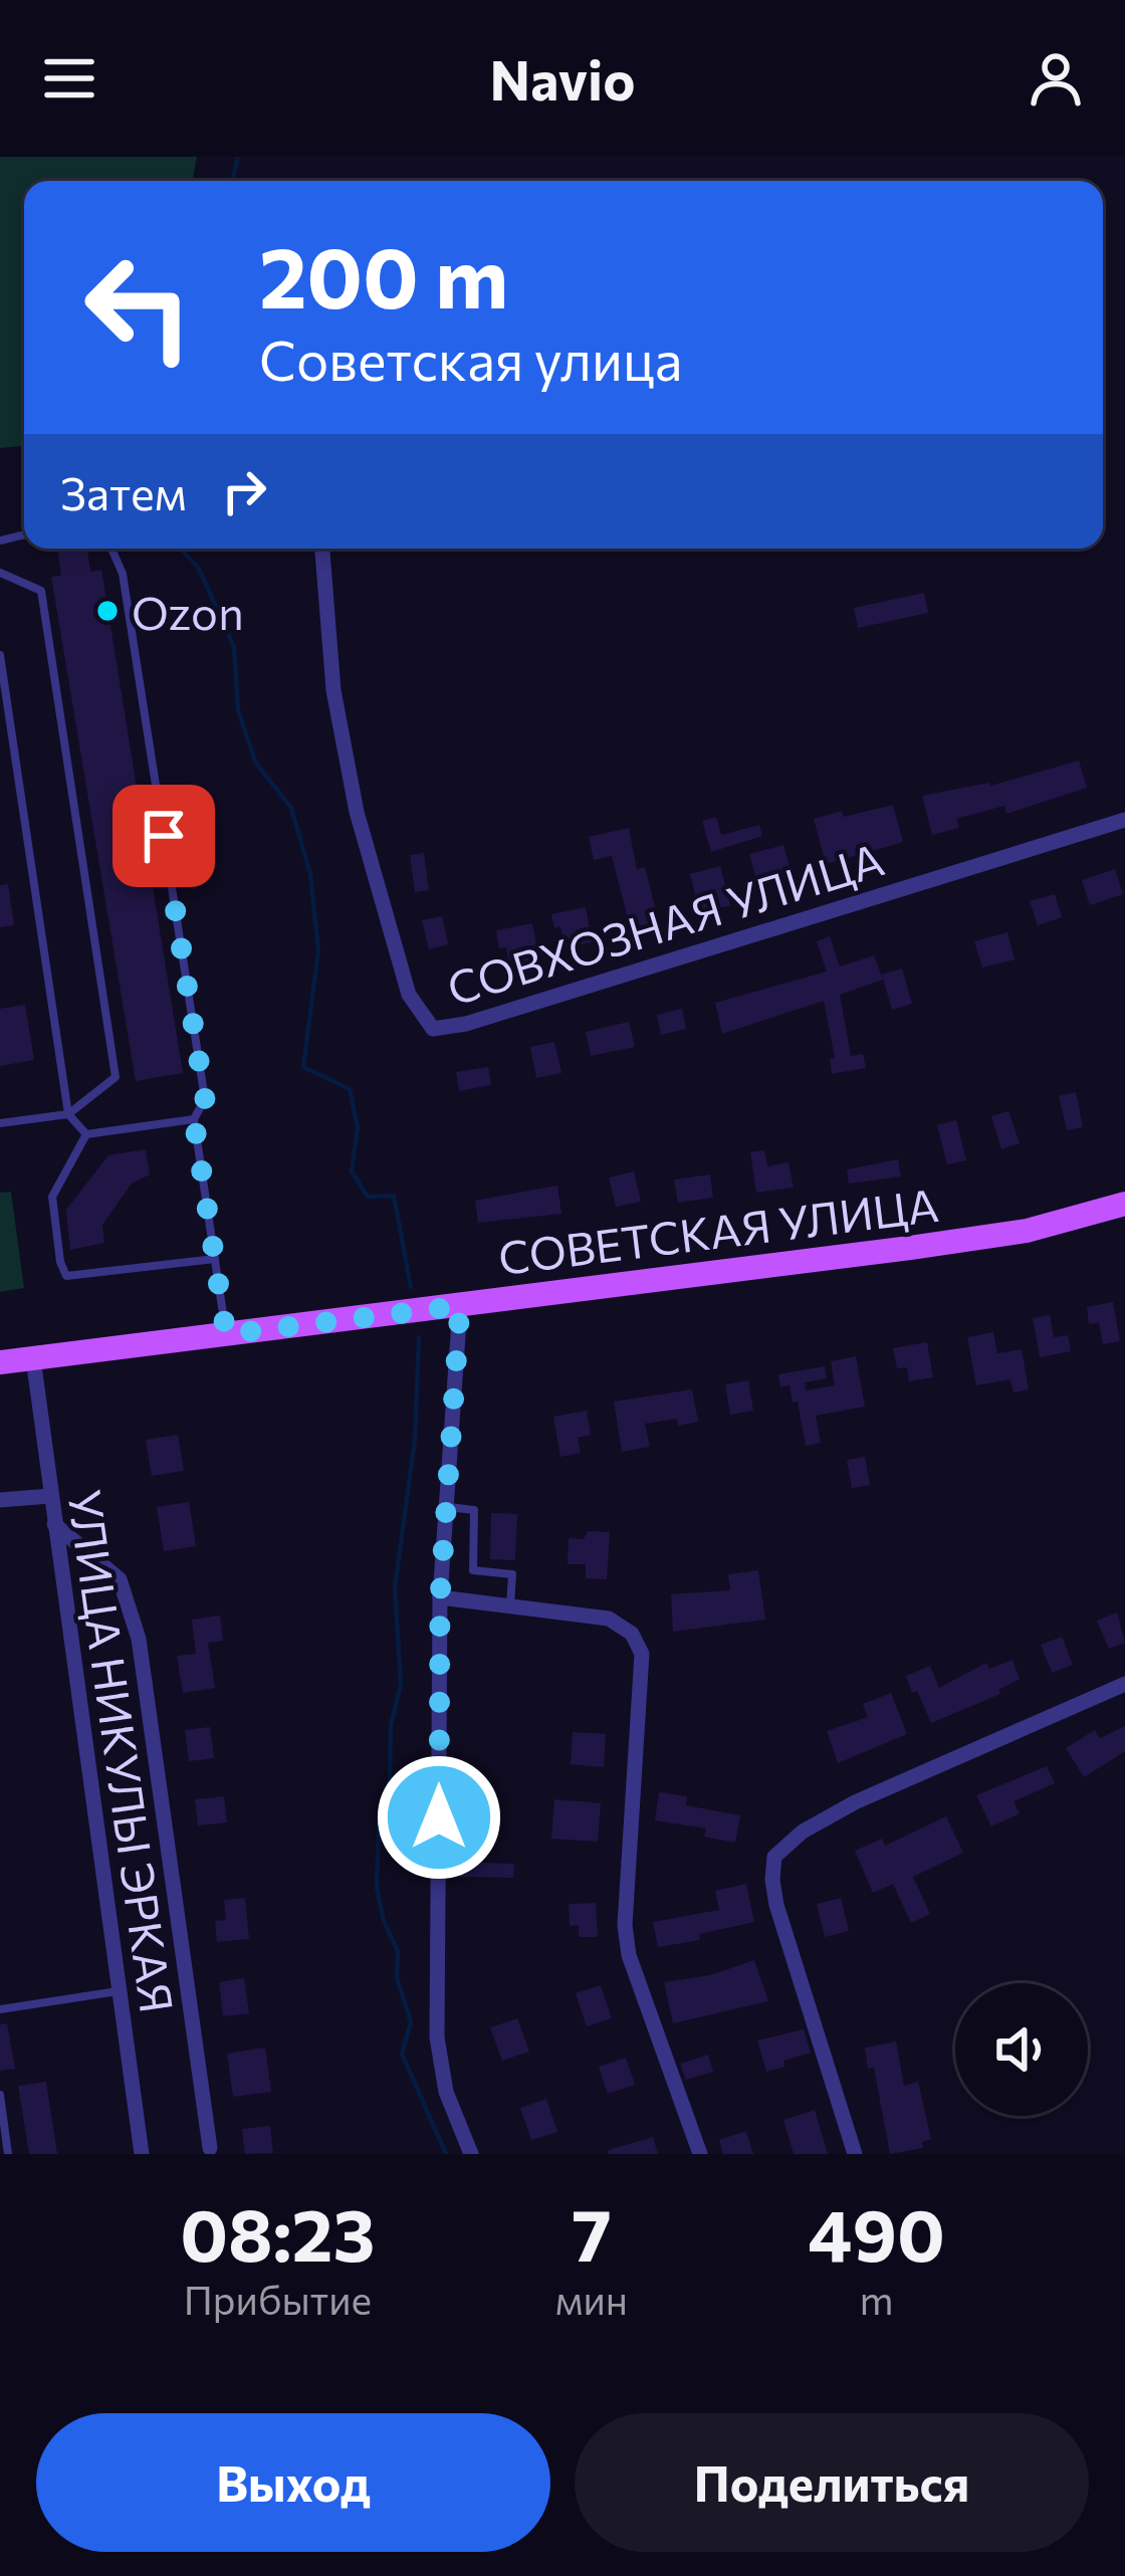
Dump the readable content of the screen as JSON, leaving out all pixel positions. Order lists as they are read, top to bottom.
{
  "streets": {
    "main road": ["СОВЕТСКАЯ УЛИЦА"],
    "street": ["СОВХОЗНАЯ УЛИЦА", "УЛИЦА НИКУЛЫ ЭРКАЯ"]
  },
  "crossings": [
    ["СОВЕТСКАЯ УЛИЦА", "УЛИЦА НИКУЛЫ ЭРКАЯ"]
  ],
  "places": ["Ozon"],
  "page": {
    "header": "Navio",
    "turn": ["200 m", "Советская улица"],
    "then": "Затем",
    "eta": [
      "08:23",
      "Прибытие",
      "7",
      "мин",
      "490",
      "m"
    ],
    "buttons": ["Выход", "Поделиться"]
  }
}
